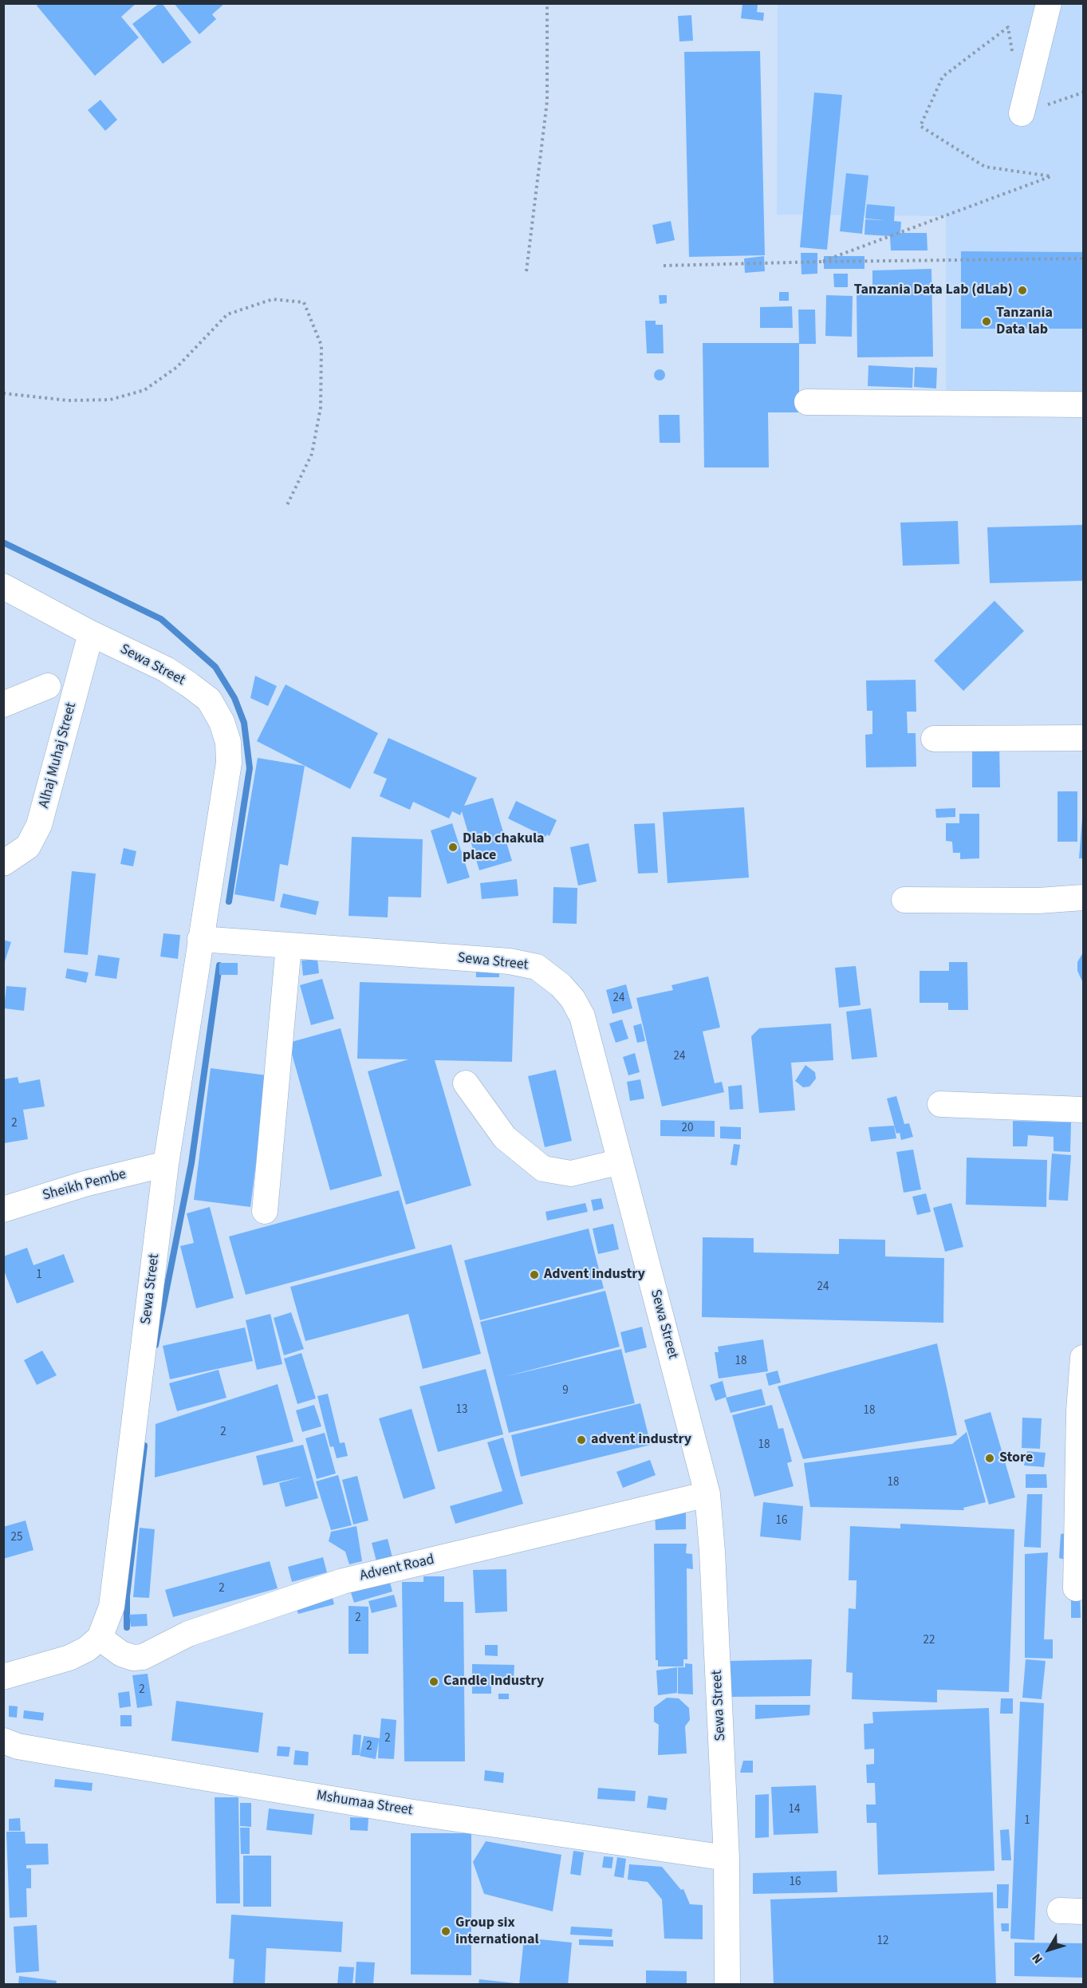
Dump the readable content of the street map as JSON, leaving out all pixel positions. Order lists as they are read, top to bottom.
{
  "streets": {
    "street": [
      "Sewa Street",
      "Alhaj Muhaj Street",
      "Sheikh Pembe",
      "Advent Road",
      "Mshumaa Street"
    ]
  },
  "crossings": [
    ["Sewa Street", "Alhaj Muhaj Street"],
    ["Sewa Street", "Sheikh Pembe"],
    ["Sewa Street", "Advent Road"],
    ["Sewa Street", "Mshumaa Street"]
  ],
  "places": [
    "Tanzania Data Lab (dLab)",
    "Tanzania Data lab",
    "Dlab chakula place",
    "Advent industry",
    "advent industry",
    "Store",
    "Candle Industry",
    "Group six international"
  ],
  "house_numbers": [
    "24",
    "24",
    "2",
    "20",
    "1",
    "24",
    "18",
    "9",
    "13",
    "18",
    "2",
    "18",
    "18",
    "16",
    "25",
    "2",
    "2",
    "22",
    "2",
    "2",
    "2",
    "14",
    "1",
    "16",
    "12"
  ],
  "north": "bottom left"
}
